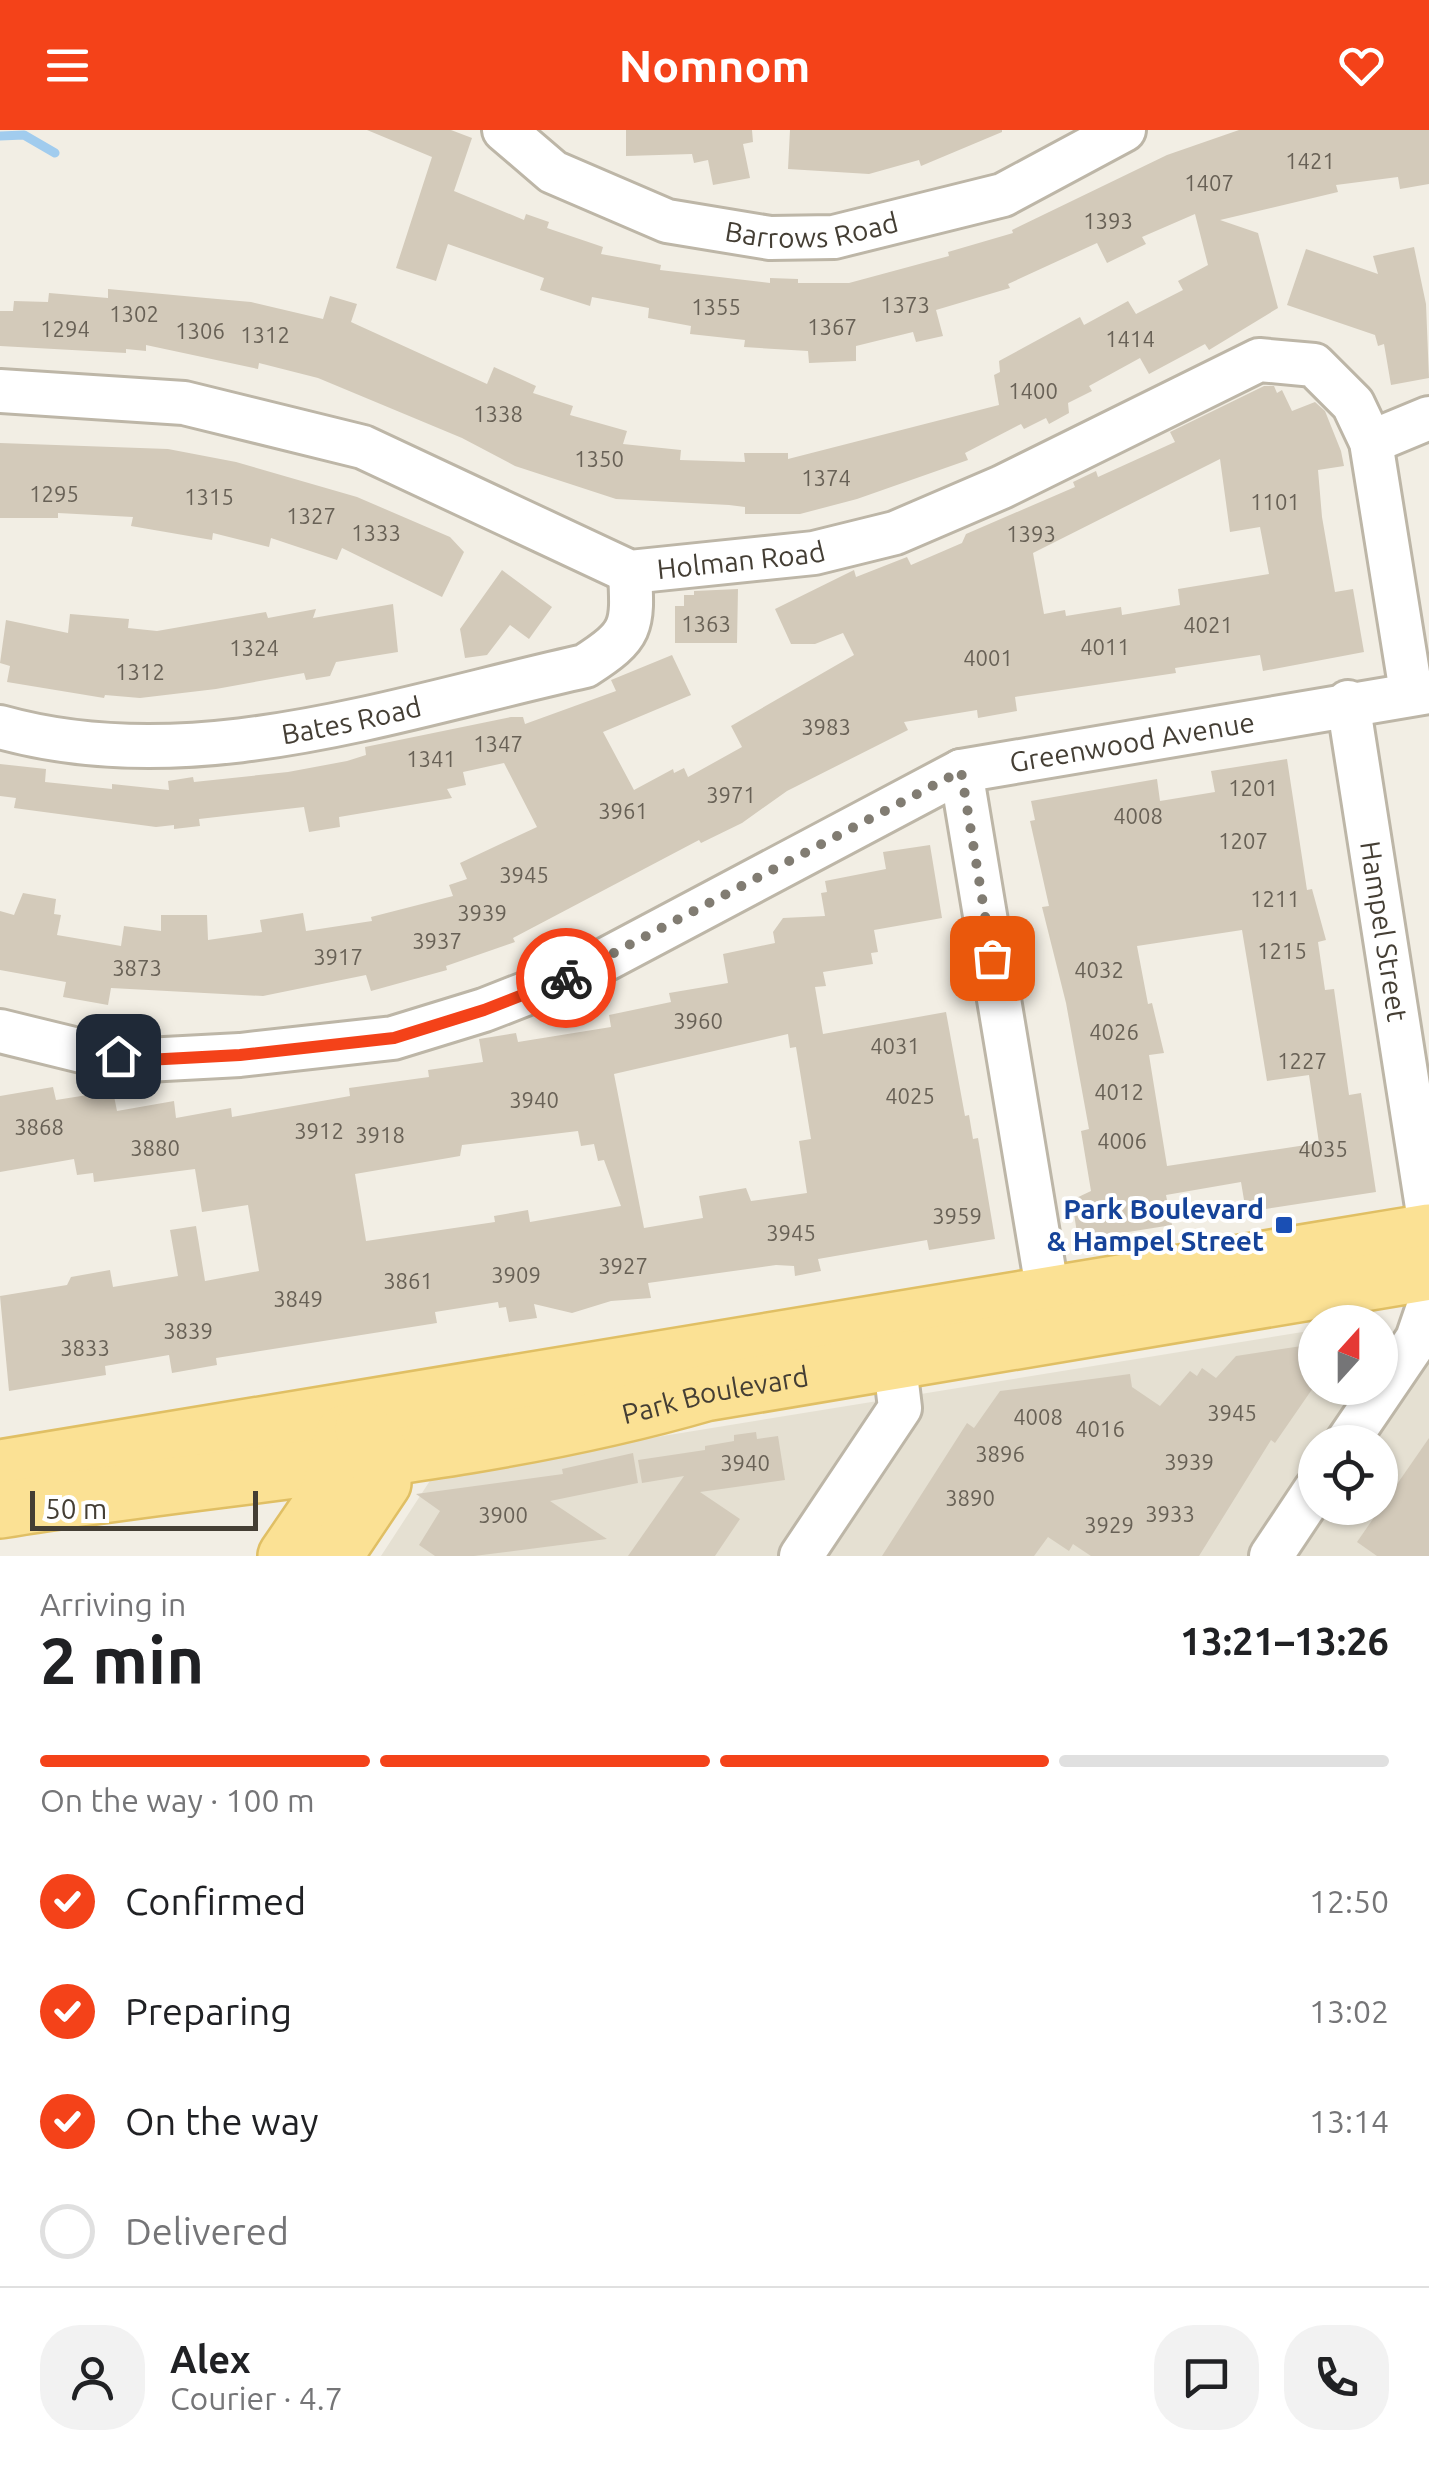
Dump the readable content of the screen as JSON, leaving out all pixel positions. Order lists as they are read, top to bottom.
{
  "streets": {
    "main road": ["Park Boulevard"],
    "street": [
      "Barrows Road",
      "Holman Road",
      "Bates Road",
      "Greenwood Avenue",
      "Hampel Street"
    ]
  },
  "crossings": [
    ["Holman Road", "Bates Road"],
    ["Greenwood Avenue", "Hampel Street"]
  ],
  "places": {
    "transit": ["Park Boulevard & Hampel Street"]
  },
  "house_numbers": [
    "1421",
    "1407",
    "1393",
    "1373",
    "1355",
    "1302",
    "1367",
    "1294",
    "1306",
    "1312",
    "1414",
    "1400",
    "1338",
    "1350",
    "1374",
    "1295",
    "1315",
    "1101",
    "1327",
    "1333",
    "1393",
    "1363",
    "4021",
    "4011",
    "1324",
    "4001",
    "1312",
    "3983",
    "1347",
    "1341",
    "1201",
    "3971",
    "3961",
    "4008",
    "1207",
    "3945",
    "1211",
    "3939",
    "3937",
    "1215",
    "3917",
    "3873",
    "4032",
    "3960",
    "4026",
    "4031",
    "1227",
    "4012",
    "4025",
    "3940",
    "3868",
    "3912",
    "3918",
    "4006",
    "3880",
    "4035",
    "3959",
    "3945",
    "3927",
    "3909",
    "3861",
    "3849",
    "3839",
    "3833",
    "3945",
    "4008",
    "4016",
    "3896",
    "3939",
    "3940",
    "3890",
    "3933",
    "3900",
    "3929"
  ],
  "scale_bar": "50 m",
  "north": "top",
  "page": {
    "header": "Nomnom",
    "scale": "50 m",
    "heading": ["2 min", "Arriving in", "13:21–13:26"],
    "panel": ["Alex", "Courier · 4.7"],
    "bar": "On the way · 100 m",
    "list": [
      ["Confirmed", "12:50"],
      ["Preparing", "13:02"],
      ["On the way", "13:14"],
      "Delivered"
    ]
  }
}
